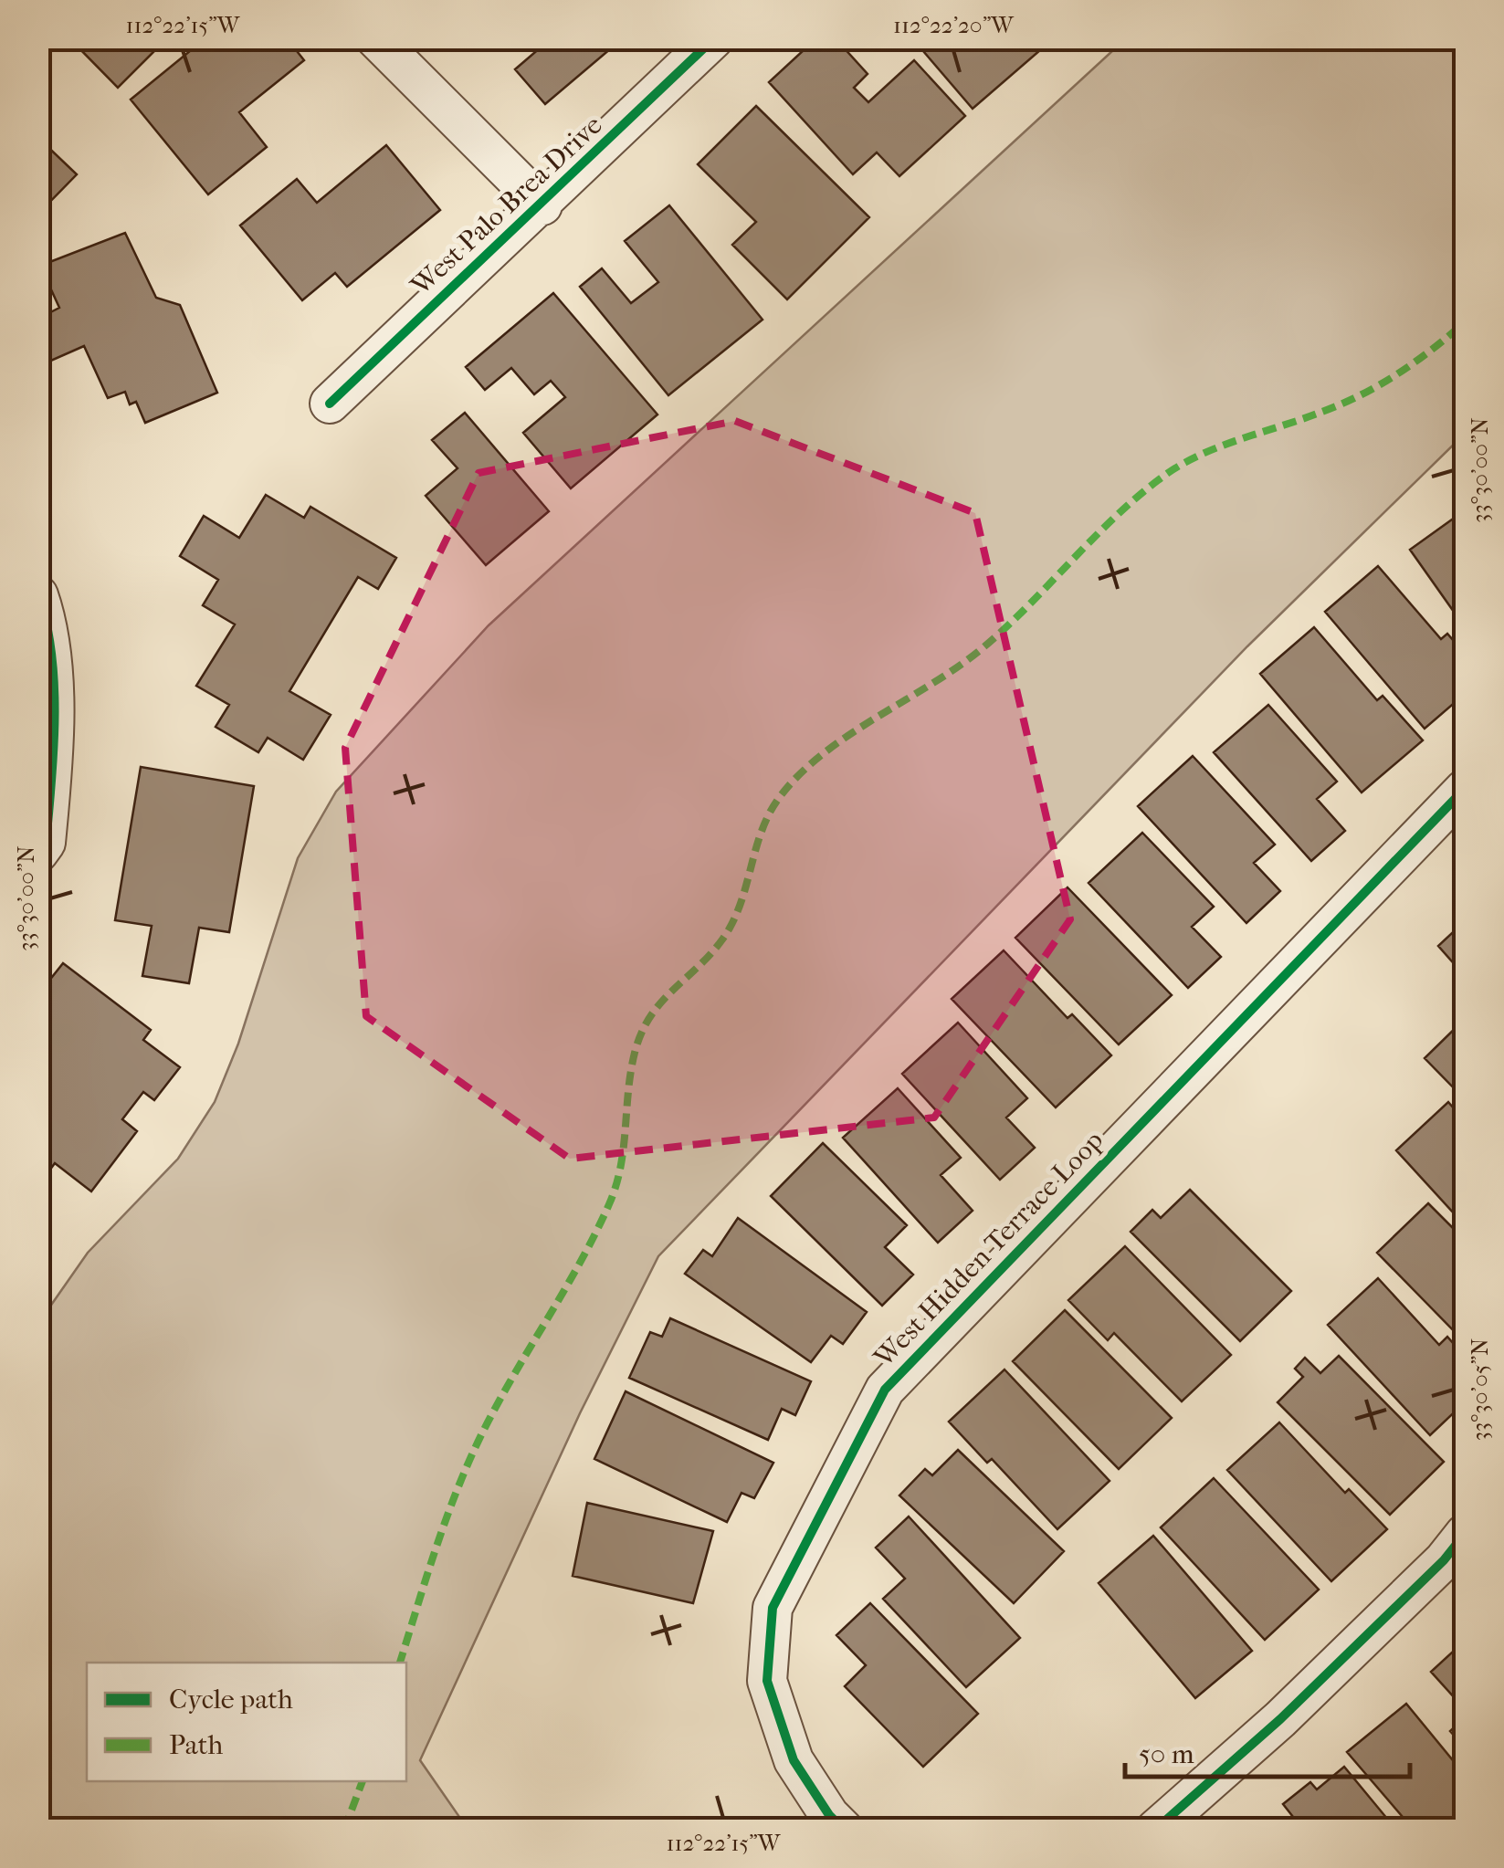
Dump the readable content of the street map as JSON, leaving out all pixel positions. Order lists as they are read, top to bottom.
{
  "streets": {
    "street": ["West Palo Brea Drive", "West Hidden Terrace Loop"]
  },
  "legend": ["Cycle path", "Path"],
  "scale_bar": "50 m",
  "coordinates": [
    "112°22'15\"W",
    "112°22'20\"W",
    "33°30'00\"N",
    "33°30'05\"N"
  ]
}
